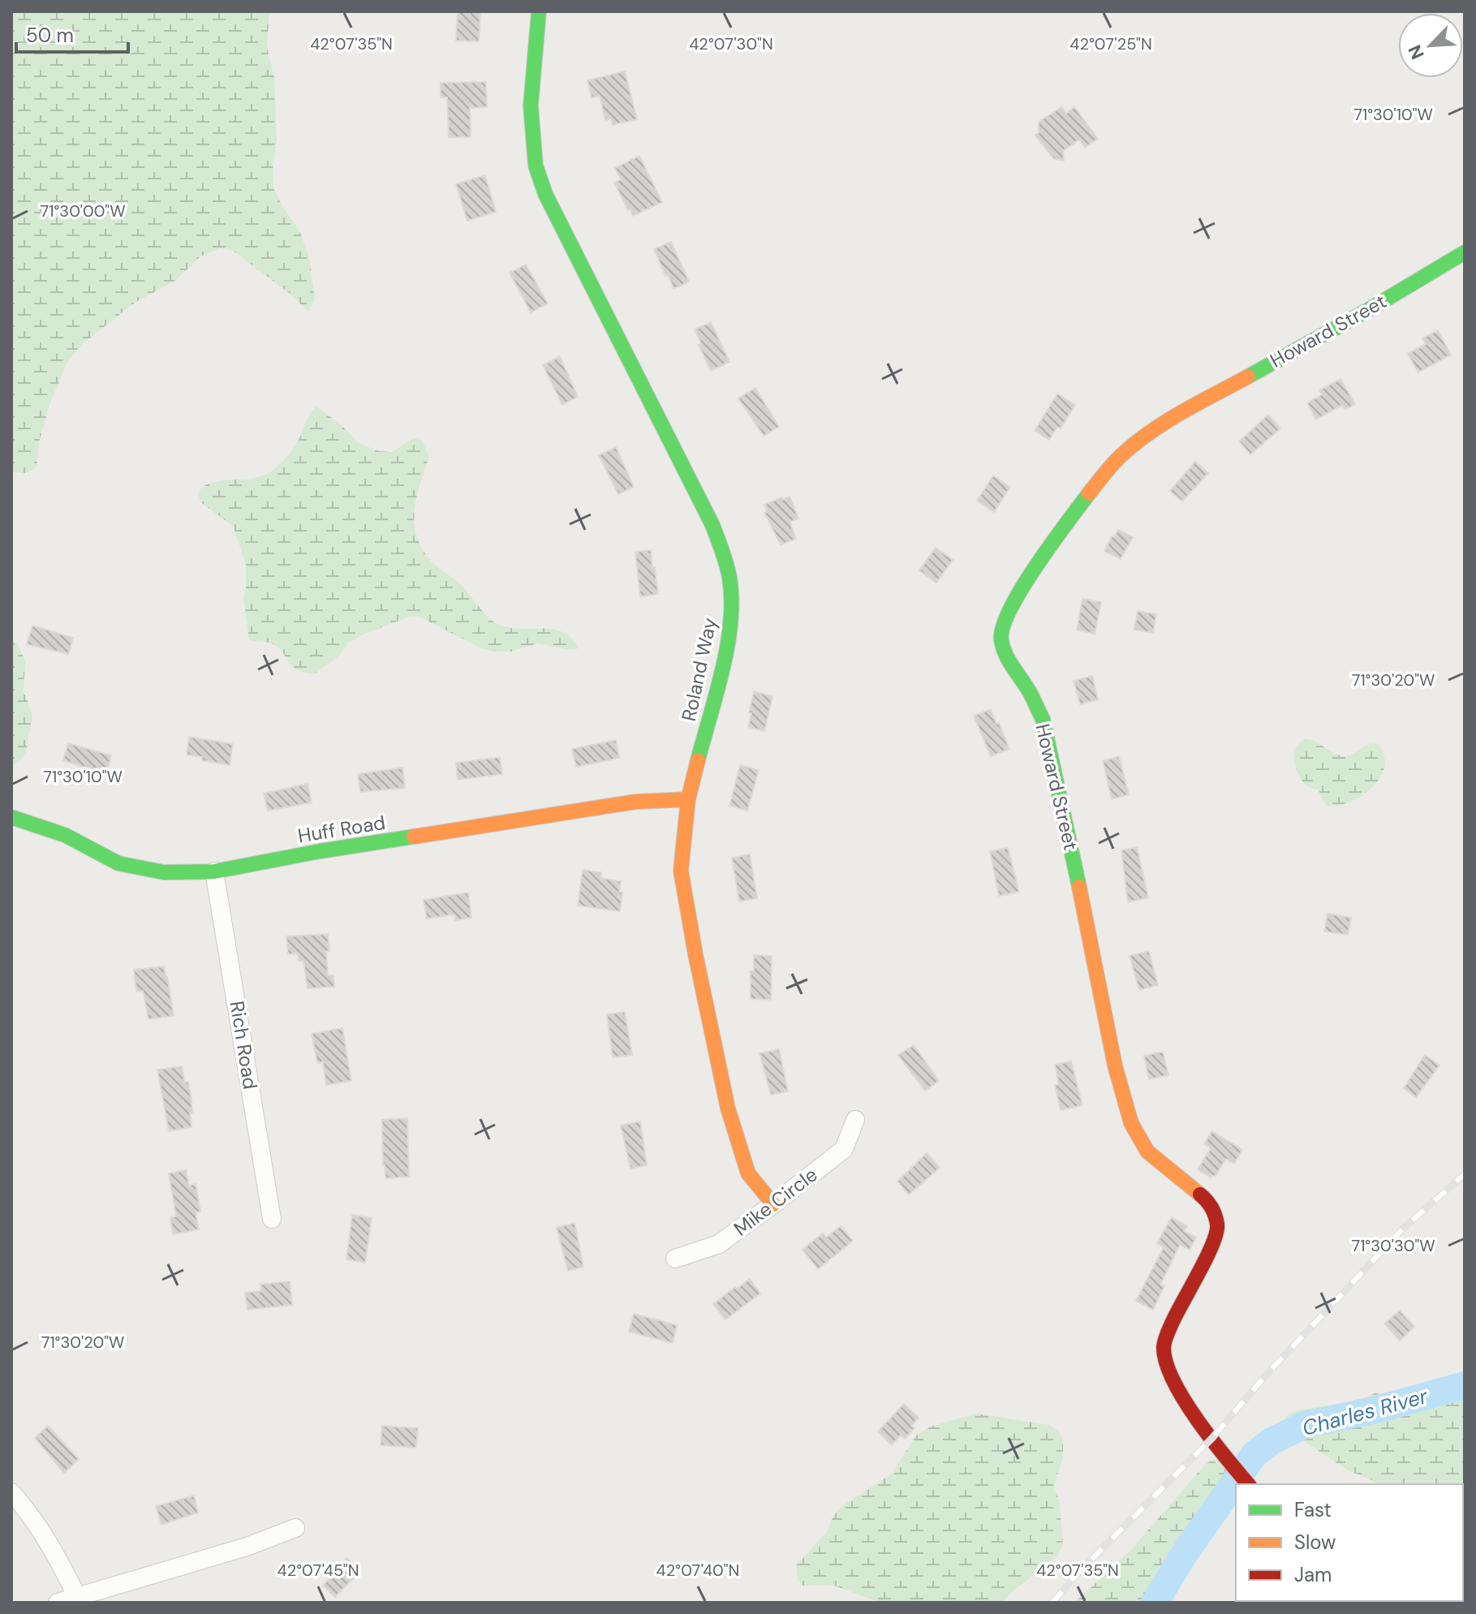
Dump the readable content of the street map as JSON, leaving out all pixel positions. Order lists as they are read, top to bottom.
{
  "streets": {
    "street": [
      "Howard Street",
      "Roland Way",
      "Huff Road",
      "Rich Road",
      "Mike Circle"
    ]
  },
  "crossings": [
    ["Roland Way", "Huff Road"],
    ["Roland Way", "Mike Circle"],
    ["Huff Road", "Rich Road"]
  ],
  "water": ["Charles River"],
  "legend": ["Fast", "Slow", "Jam"],
  "scale_bar": "50 m",
  "north": "bottom left",
  "coordinates": [
    "42°07'35\"N",
    "42°07'30\"N",
    "42°07'25\"N",
    "71°30'10\"W",
    "71°30'00\"W",
    "71°30'20\"W",
    "71°30'30\"W",
    "42°07'45\"N",
    "42°07'40\"N"
  ]
}
